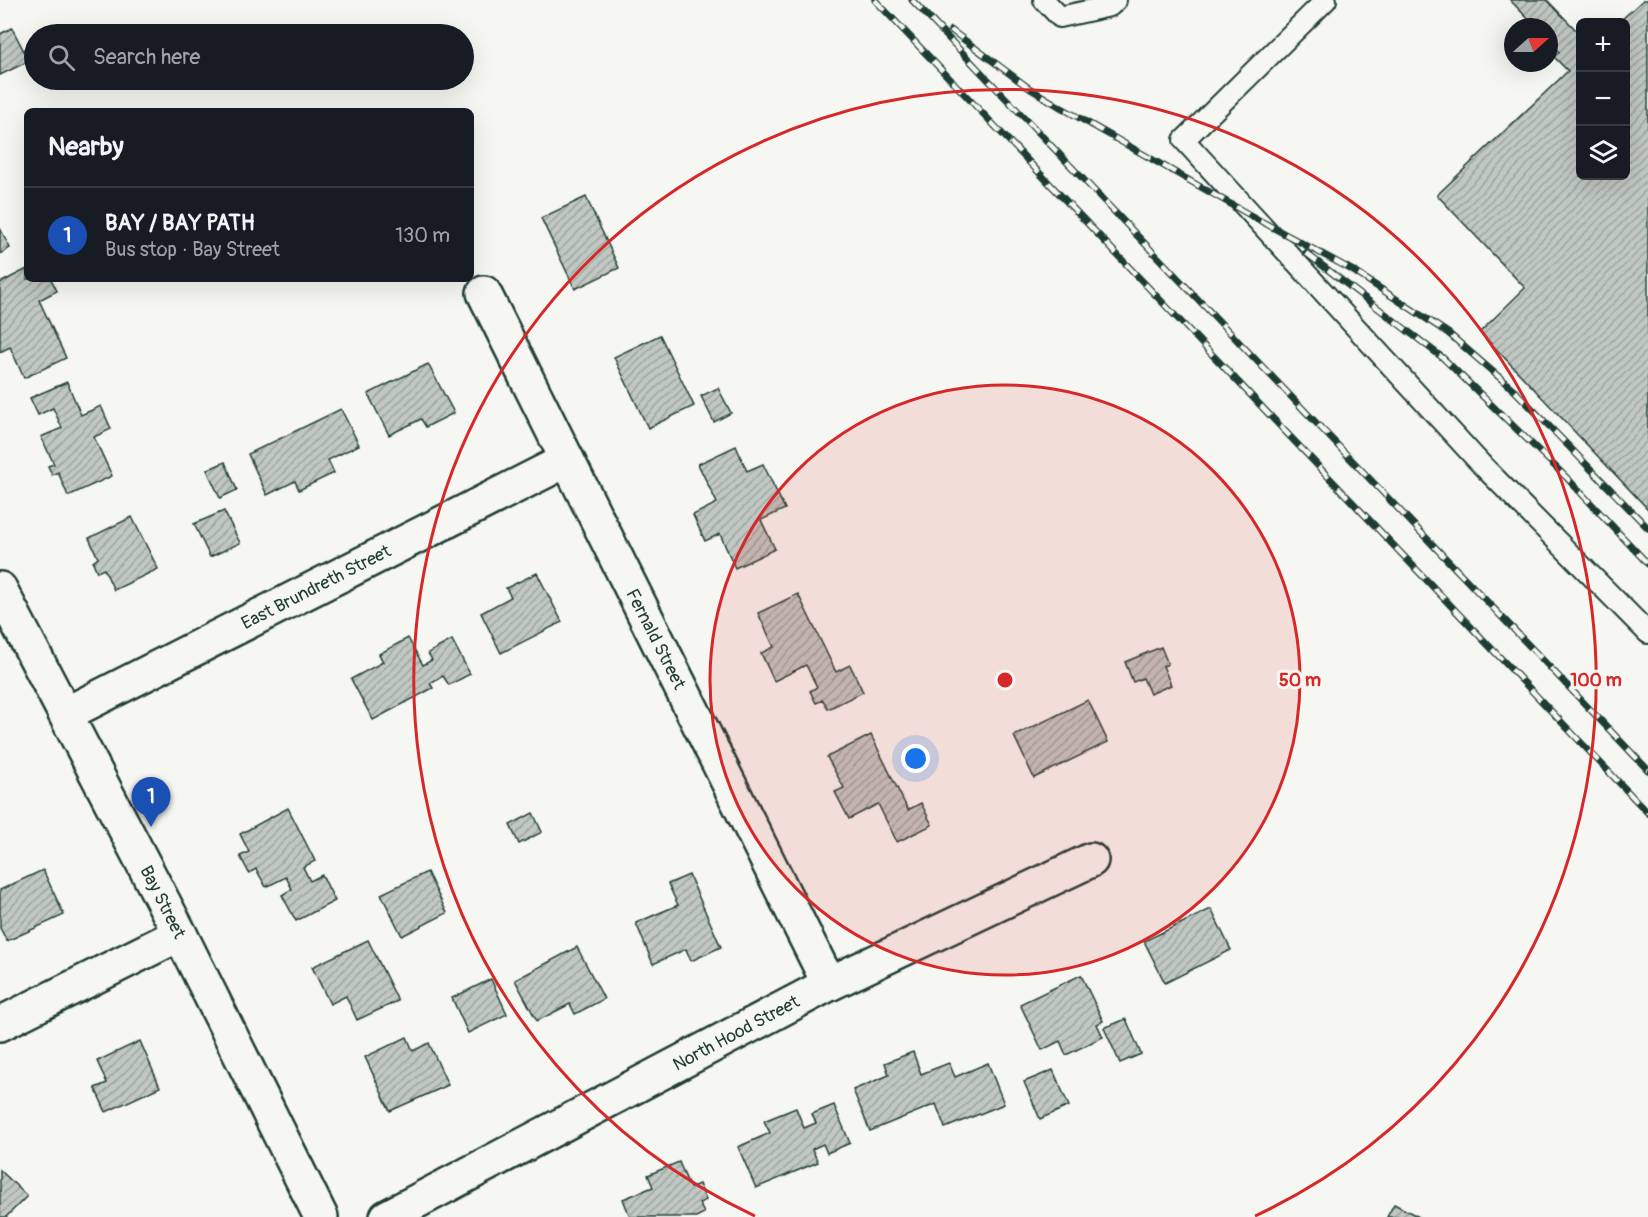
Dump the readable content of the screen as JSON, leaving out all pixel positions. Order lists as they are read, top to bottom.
{
  "streets": {
    "street": [
      "East Brundreth Street",
      "Fernald Street",
      "Bay Street",
      "North Hood Street"
    ]
  },
  "crossings": [
    ["East Brundreth Street", "Fernald Street"],
    ["East Brundreth Street", "Bay Street"],
    ["Fernald Street", "North Hood Street"]
  ],
  "north": "right",
  "page": {
    "map_buttons": ["+", "−"],
    "search": "Search here",
    "heading": "Nearby",
    "list": [
      {
        "mark": "1",
        "name": "BAY / BAY PATH",
        "note": "Bus stop · Bay Street",
        "value": "130 m"
      }
    ],
    "pins": "1"
  },
  "rings": ["50 m", "100 m"]
}
